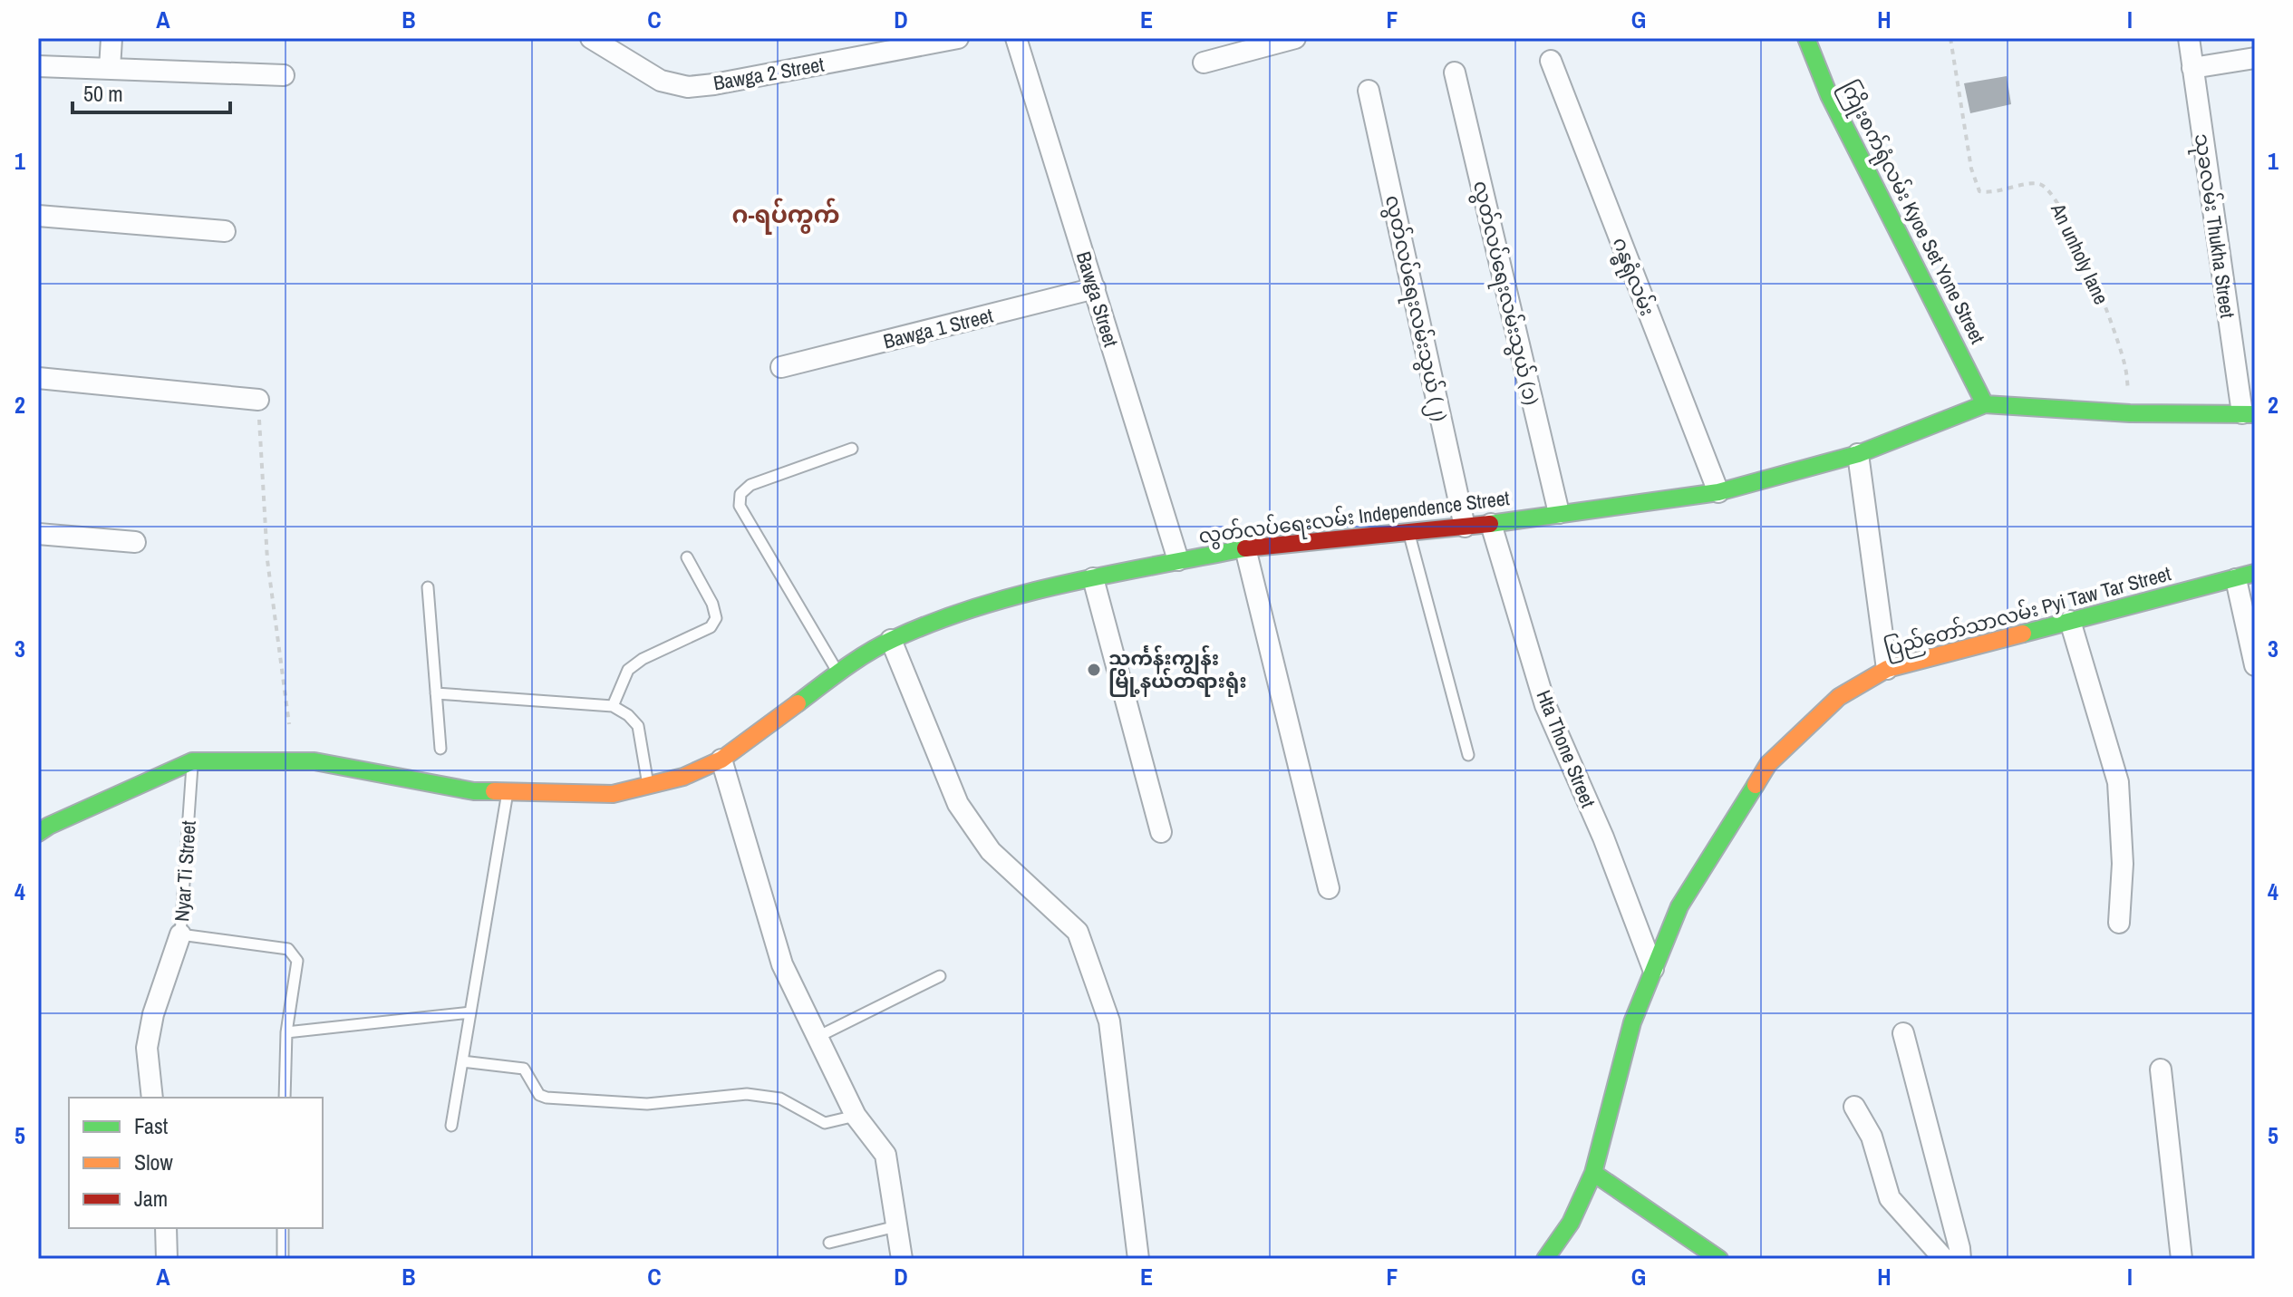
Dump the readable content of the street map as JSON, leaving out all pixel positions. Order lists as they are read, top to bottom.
{
  "streets": {
    "street": [
      "Bawga 2 Street",
      "ကြိုးစက်ရုံလမ်း Kyoe Set Yone Street",
      "သုခလမ်း Thukha Street",
      "ဂန္ဓရုံလမ်း",
      "လွတ်လပ်ရေးလမ်းသွယ် (၁)",
      "Bawga Street",
      "လွတ်လပ်ရေးလမ်းသွယ် (၂)",
      "Bawga 1 Street",
      "လွတ်လပ်ရေးလမ်း Independence Street",
      "ပြည်တော်သာလမ်း Pyi Taw Tar Street",
      "Hta Thone Street"
    ],
    "lane": ["Nyar Ti Street"],
    "path": ["An unholy lane"]
  },
  "crossings": [
    ["ကြိုးစက်ရုံလမ်း Kyoe Set Yone Street", "လွတ်လပ်ရေးလမ်း Independence Street"],
    ["သုခလမ်း Thukha Street", "လွတ်လပ်ရေးလမ်း Independence Street"],
    ["An unholy lane", "လွတ်လပ်ရေးလမ်း Independence Street"],
    ["ဂန္ဓရုံလမ်း", "လွတ်လပ်ရေးလမ်း Independence Street"],
    ["လွတ်လပ်ရေးလမ်းသွယ် (၁)", "လွတ်လပ်ရေးလမ်း Independence Street"],
    ["Bawga Street", "Bawga 1 Street"],
    ["Bawga Street", "လွတ်လပ်ရေးလမ်း Independence Street"],
    ["လွတ်လပ်ရေးလမ်းသွယ် (၂)", "လွတ်လပ်ရေးလမ်း Independence Street"],
    ["လွတ်လပ်ရေးလမ်း Independence Street", "Hta Thone Street"],
    ["လွတ်လပ်ရေးလမ်း Independence Street", "Nyar Ti Street"],
    ["ပြည်တော်သာလမ်း Pyi Taw Tar Street", "Hta Thone Street"]
  ],
  "districts": ["ဂ-ရပ်ကွက်"],
  "places": ["သင်္ကန်းကျွန်း မြို့နယ်တရားရုံး"],
  "legend": ["Fast", "Slow", "Jam"],
  "scale_bar": "50 m",
  "grid": {
    "columns": [
      "A",
      "B",
      "C",
      "D",
      "E",
      "F",
      "G",
      "H",
      "I"
    ],
    "rows": [
      "1",
      "2",
      "3",
      "4",
      "5"
    ]
  }
}
